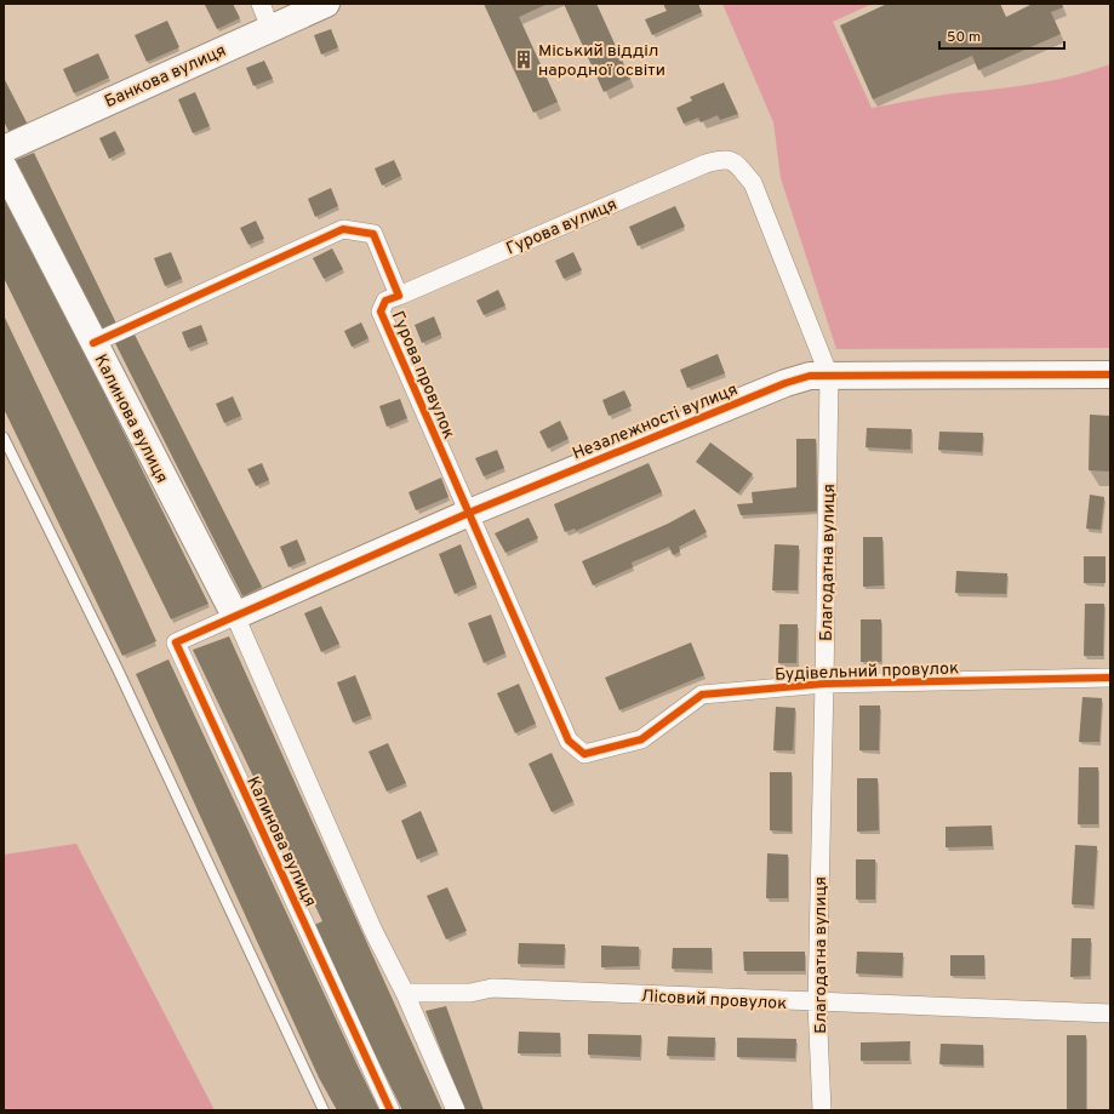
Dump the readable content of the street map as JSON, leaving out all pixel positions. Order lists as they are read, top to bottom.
{
  "streets": {
    "street": [
      "Банкова вулиця",
      "Гурова вулиця",
      "Гурова провулок",
      "Калинова вулиця",
      "Незалежності вулиця",
      "Благодатна вулиця",
      "Будівельний провулок",
      "Лісовий провулок"
    ]
  },
  "crossings": [
    ["Гурова вулиця", "Гурова провулок"],
    ["Гурова вулиця", "Благодатна вулиця"],
    ["Гурова провулок", "Калинова вулиця"],
    ["Гурова провулок", "Незалежності вулиця"],
    ["Гурова провулок", "Будівельний провулок"],
    ["Калинова вулиця", "Незалежності вулиця"],
    ["Калинова вулиця", "Лісовий провулок"],
    ["Незалежності вулиця", "Благодатна вулиця"],
    ["Благодатна вулиця", "Будівельний провулок"],
    ["Благодатна вулиця", "Лісовий провулок"]
  ],
  "places": {
    "building": ["Міський відділ народної освіти"]
  },
  "scale_bar": "50 m"
}
